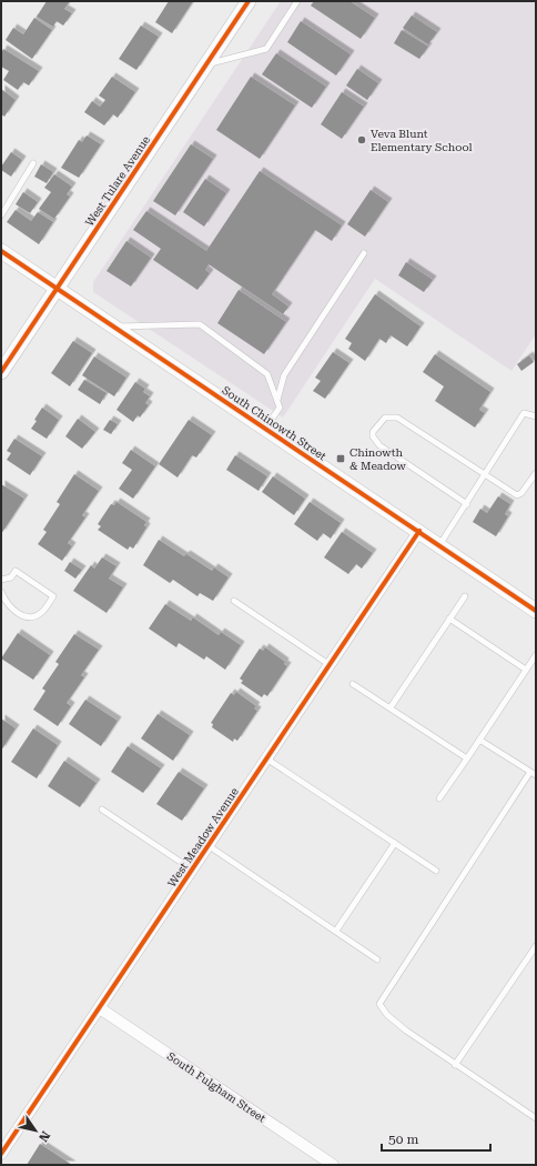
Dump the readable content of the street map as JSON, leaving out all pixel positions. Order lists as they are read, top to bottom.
{
  "streets": {
    "street": [
      "West Tulare Avenue",
      "South Chinowth Street",
      "West Meadow Avenue",
      "South Fulgham Street"
    ]
  },
  "crossings": [
    ["West Tulare Avenue", "South Chinowth Street"],
    ["South Chinowth Street", "West Meadow Avenue"],
    ["West Meadow Avenue", "South Fulgham Street"]
  ],
  "places": {
    "other": ["Veva Blunt Elementary School"],
    "transit": ["Chinowth & Meadow"]
  },
  "scale_bar": "50 m",
  "north": "bottom right"
}
